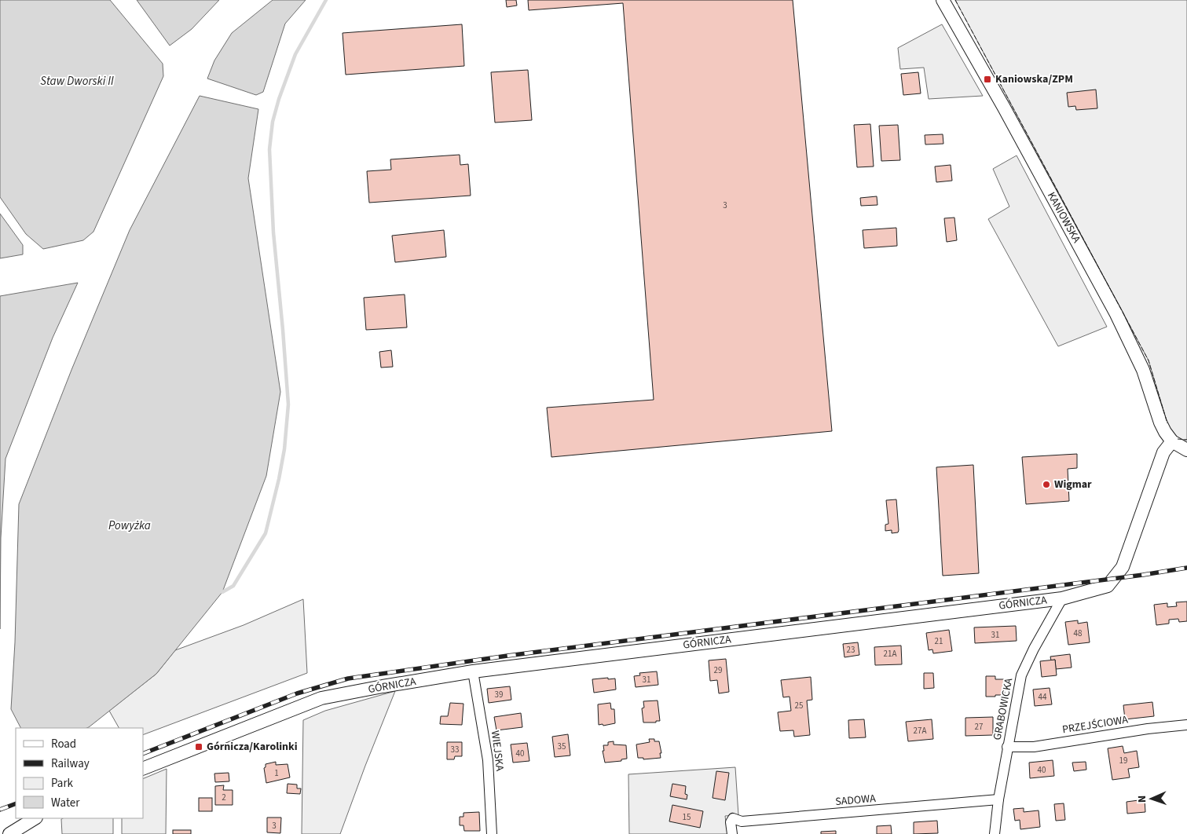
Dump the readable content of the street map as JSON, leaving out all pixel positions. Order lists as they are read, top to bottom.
{
  "streets": {
    "street": [
      "KANIOWSKA",
      "GÓRNICZA",
      "GRABOWICKA",
      "PRZEJŚCIOWA",
      "WIEJSKA",
      "SADOWA"
    ]
  },
  "crossings": [
    ["KANIOWSKA", "GÓRNICZA"],
    ["GÓRNICZA", "GRABOWICKA"],
    ["GÓRNICZA", "WIEJSKA"],
    ["GRABOWICKA", "PRZEJŚCIOWA"],
    ["GRABOWICKA", "SADOWA"]
  ],
  "water": ["Staw Dworski II", "Powyżka"],
  "places": {
    "transit": ["Kaniowska/ZPM", "Górnicza/Karolinki"],
    "other": ["Wigmar"]
  },
  "house_numbers": [
    "3",
    "48",
    "31",
    "21",
    "23",
    "21A",
    "29",
    "31",
    "39",
    "44",
    "25",
    "27",
    "27A",
    "35",
    "33",
    "40",
    "19",
    "40",
    "1",
    "2",
    "15",
    "3"
  ],
  "legend": [
    "Road",
    "Railway",
    "Park",
    "Water"
  ],
  "north": "left"
}
